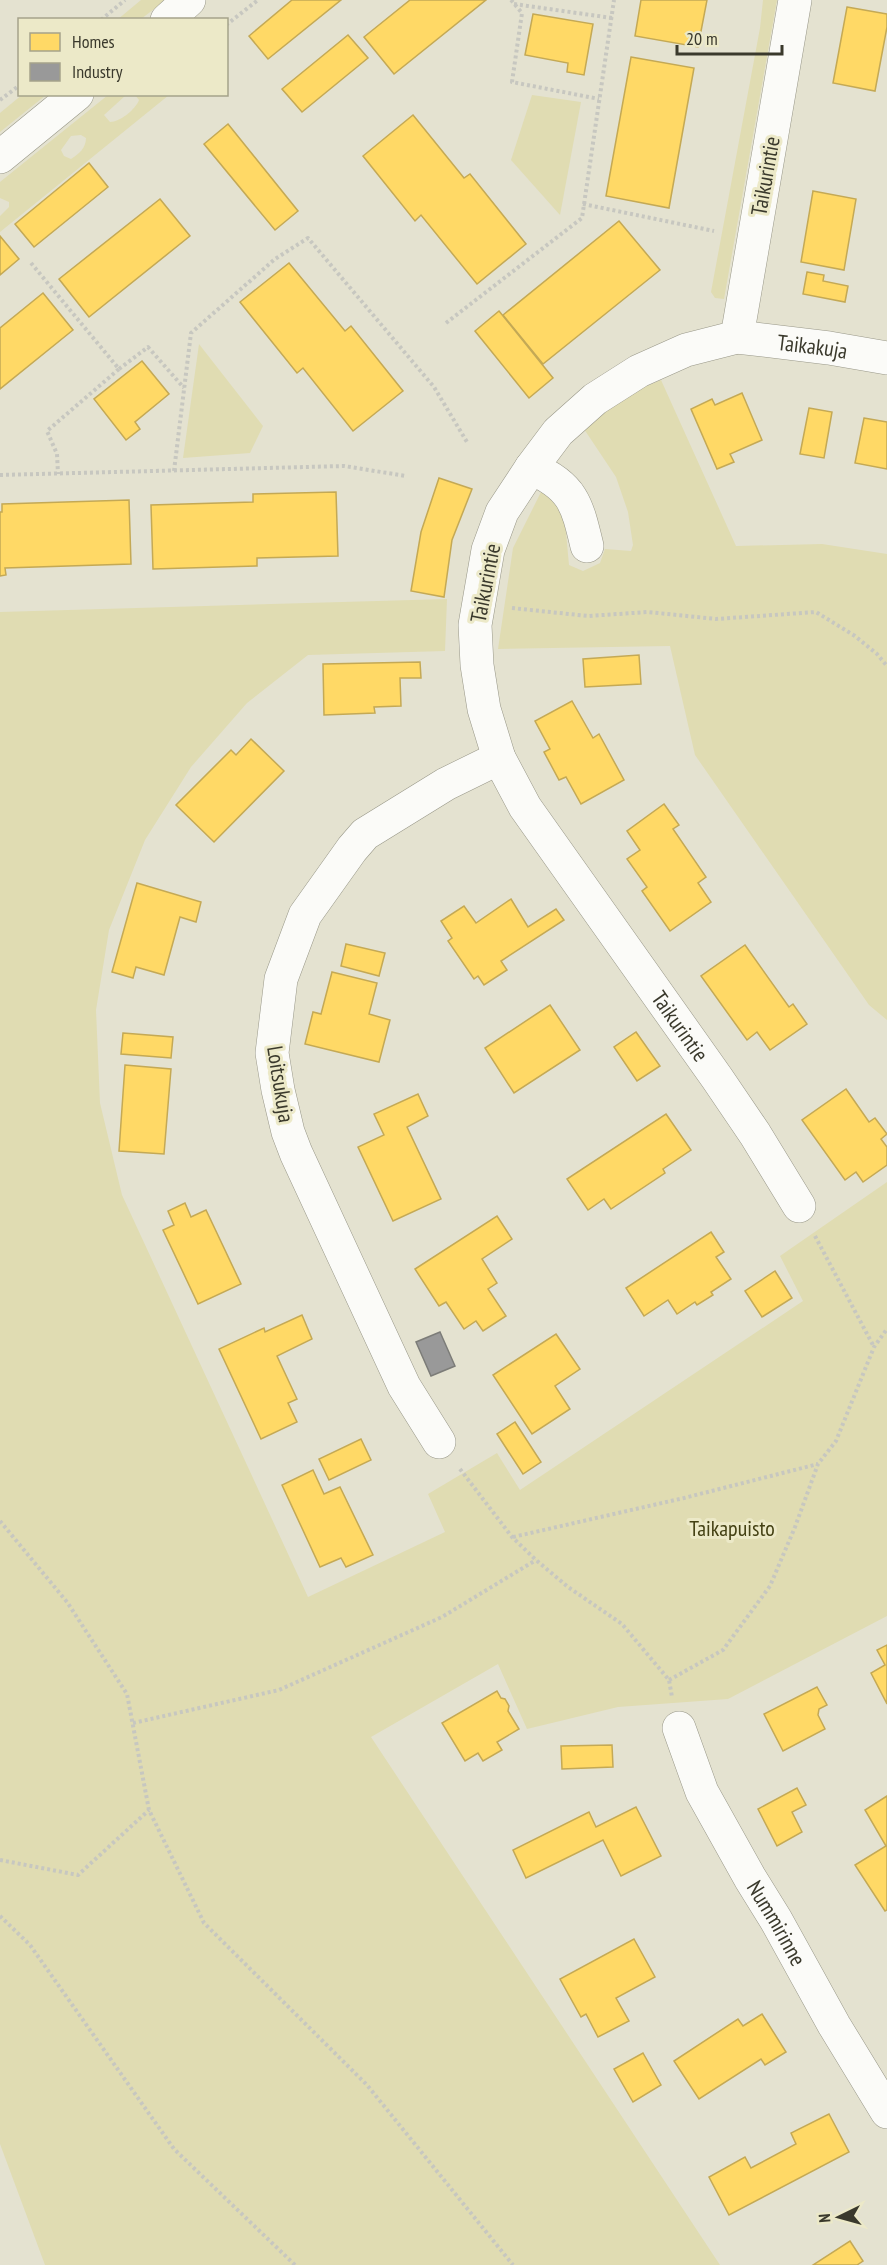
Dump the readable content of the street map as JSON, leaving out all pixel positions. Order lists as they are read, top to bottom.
{
  "streets": {
    "street": [
      "Taikurintie",
      "Taikakuja",
      "Loitsukuja",
      "Nummirinne"
    ]
  },
  "crossings": [
    ["Taikurintie", "Taikakuja"],
    ["Taikurintie", "Loitsukuja"]
  ],
  "parks": ["Taikapuisto"],
  "legend": ["Homes", "Industry"],
  "scale_bar": "20 m",
  "north": "left"
}
